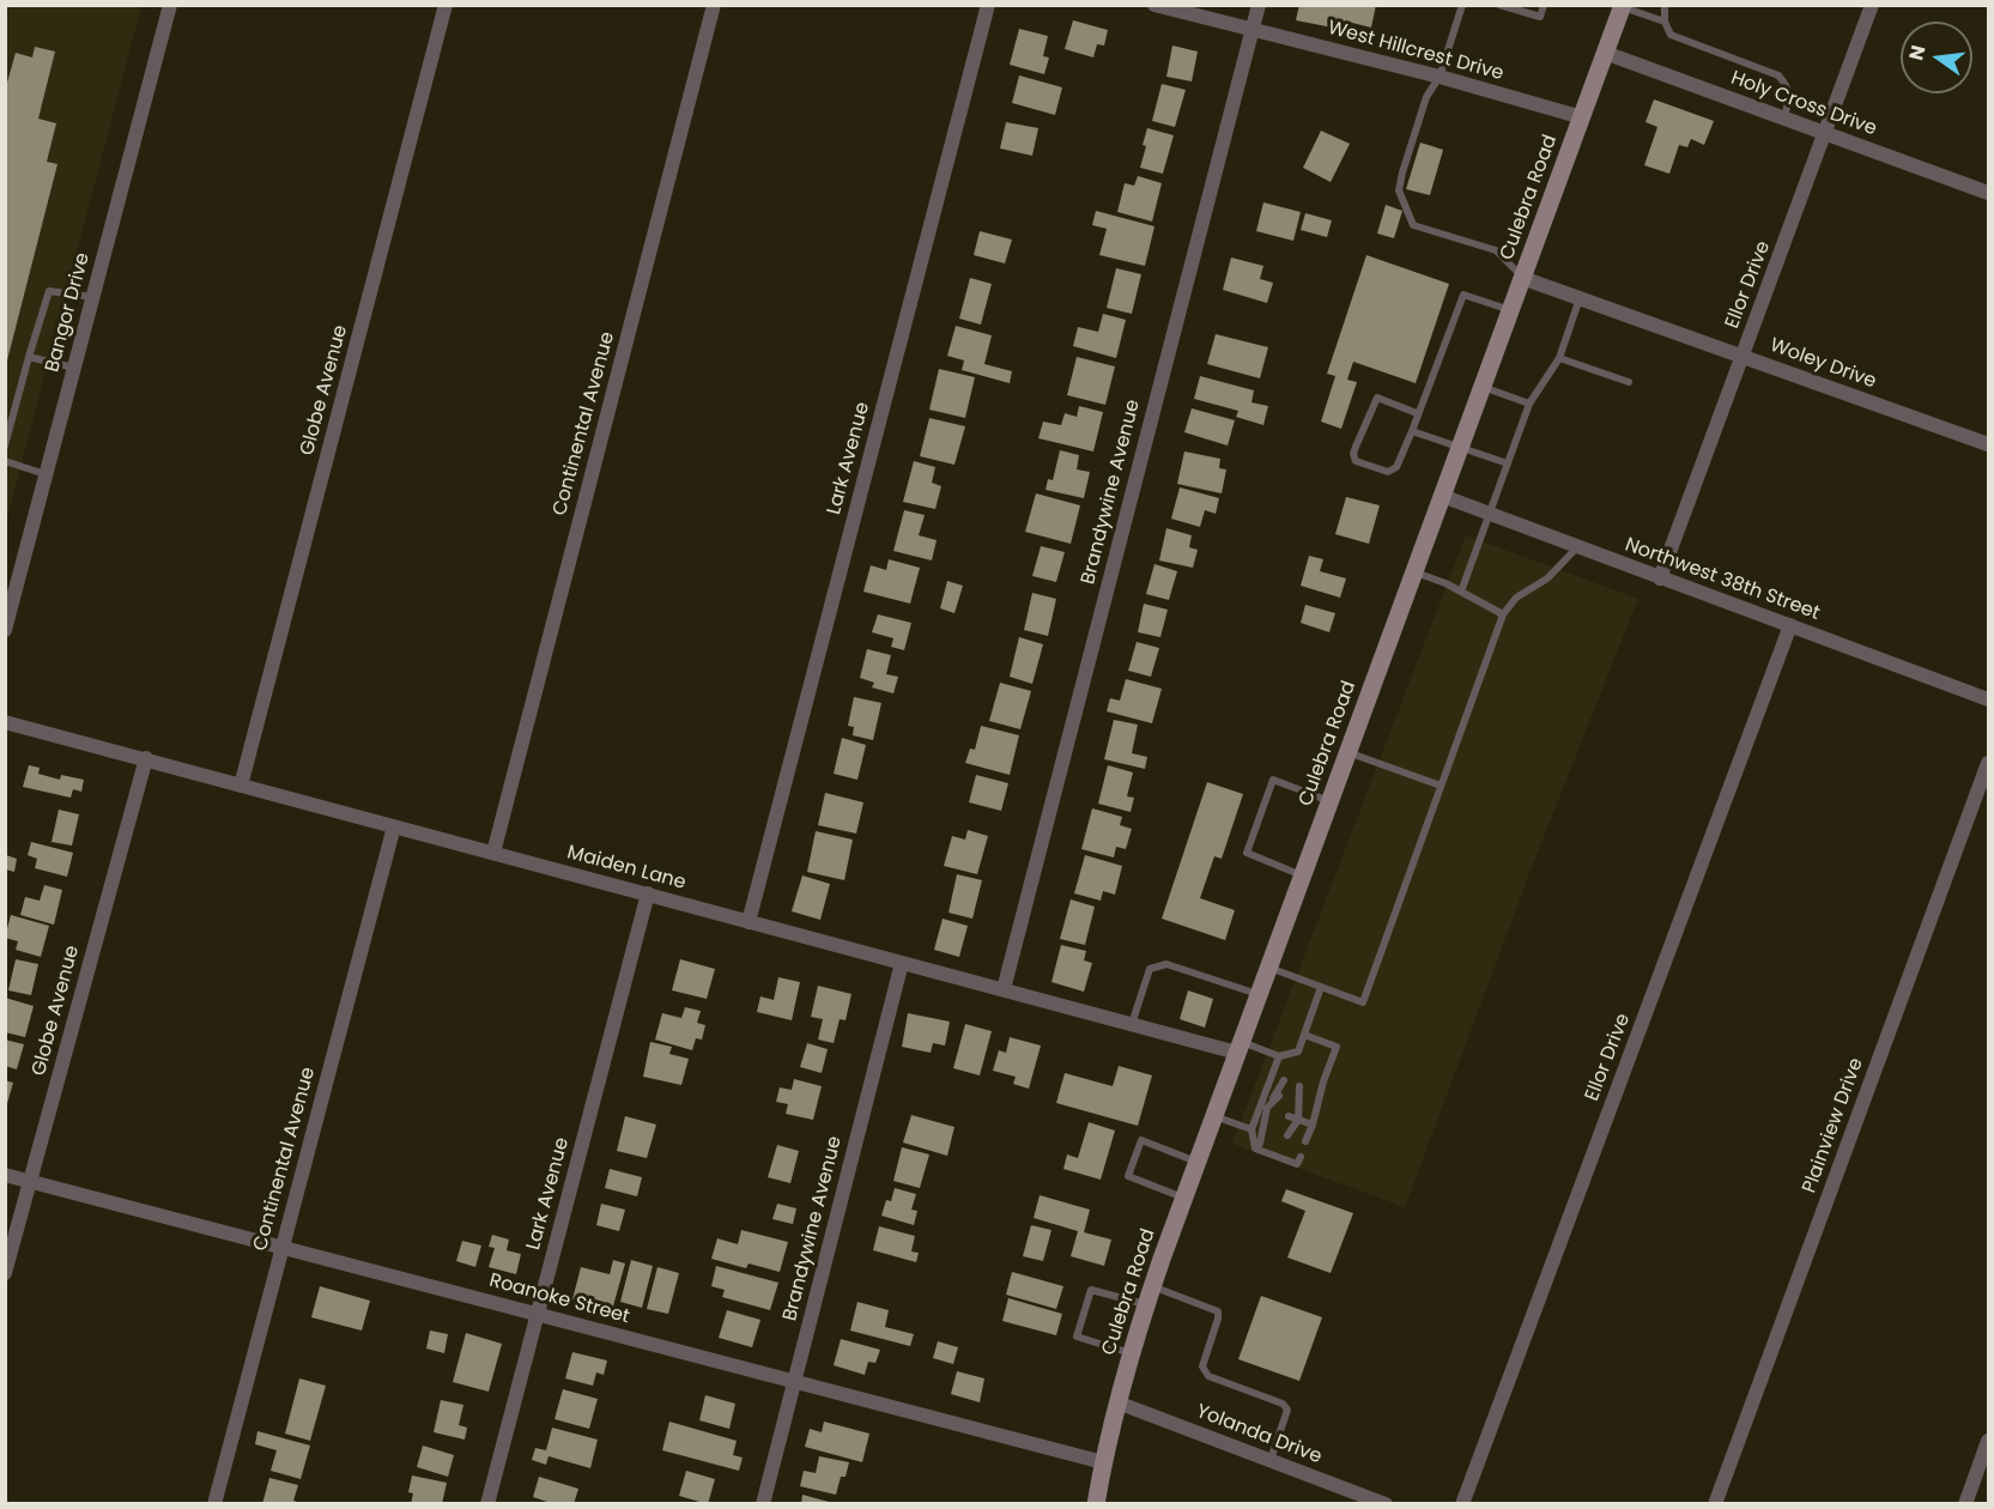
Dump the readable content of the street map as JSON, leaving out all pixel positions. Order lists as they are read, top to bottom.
{
  "streets": {
    "main road": ["Culebra Road"],
    "street": [
      "West Hillcrest Drive",
      "Holy Cross Drive",
      "Ellor Drive",
      "Bangor Drive",
      "Woley Drive",
      "Globe Avenue",
      "Continental Avenue",
      "Lark Avenue",
      "Brandywine Avenue",
      "Northwest 38th Street",
      "Maiden Lane",
      "Plainview Drive",
      "Roanoke Street",
      "Yolanda Drive"
    ]
  },
  "crossings": [
    ["West Hillcrest Drive", "Culebra Road"],
    ["West Hillcrest Drive", "Brandywine Avenue"],
    ["Holy Cross Drive", "Culebra Road"],
    ["Holy Cross Drive", "Ellor Drive"],
    ["Culebra Road", "Woley Drive"],
    ["Culebra Road", "Northwest 38th Street"],
    ["Culebra Road", "Maiden Lane"],
    ["Culebra Road", "Roanoke Street"],
    ["Culebra Road", "Yolanda Drive"],
    ["Ellor Drive", "Woley Drive"],
    ["Ellor Drive", "Northwest 38th Street"],
    ["Globe Avenue", "Maiden Lane"],
    ["Globe Avenue", "Roanoke Street"],
    ["Continental Avenue", "Maiden Lane"],
    ["Continental Avenue", "Roanoke Street"],
    ["Lark Avenue", "Maiden Lane"],
    ["Lark Avenue", "Roanoke Street"],
    ["Brandywine Avenue", "Maiden Lane"],
    ["Brandywine Avenue", "Roanoke Street"]
  ],
  "north": "left"
}
